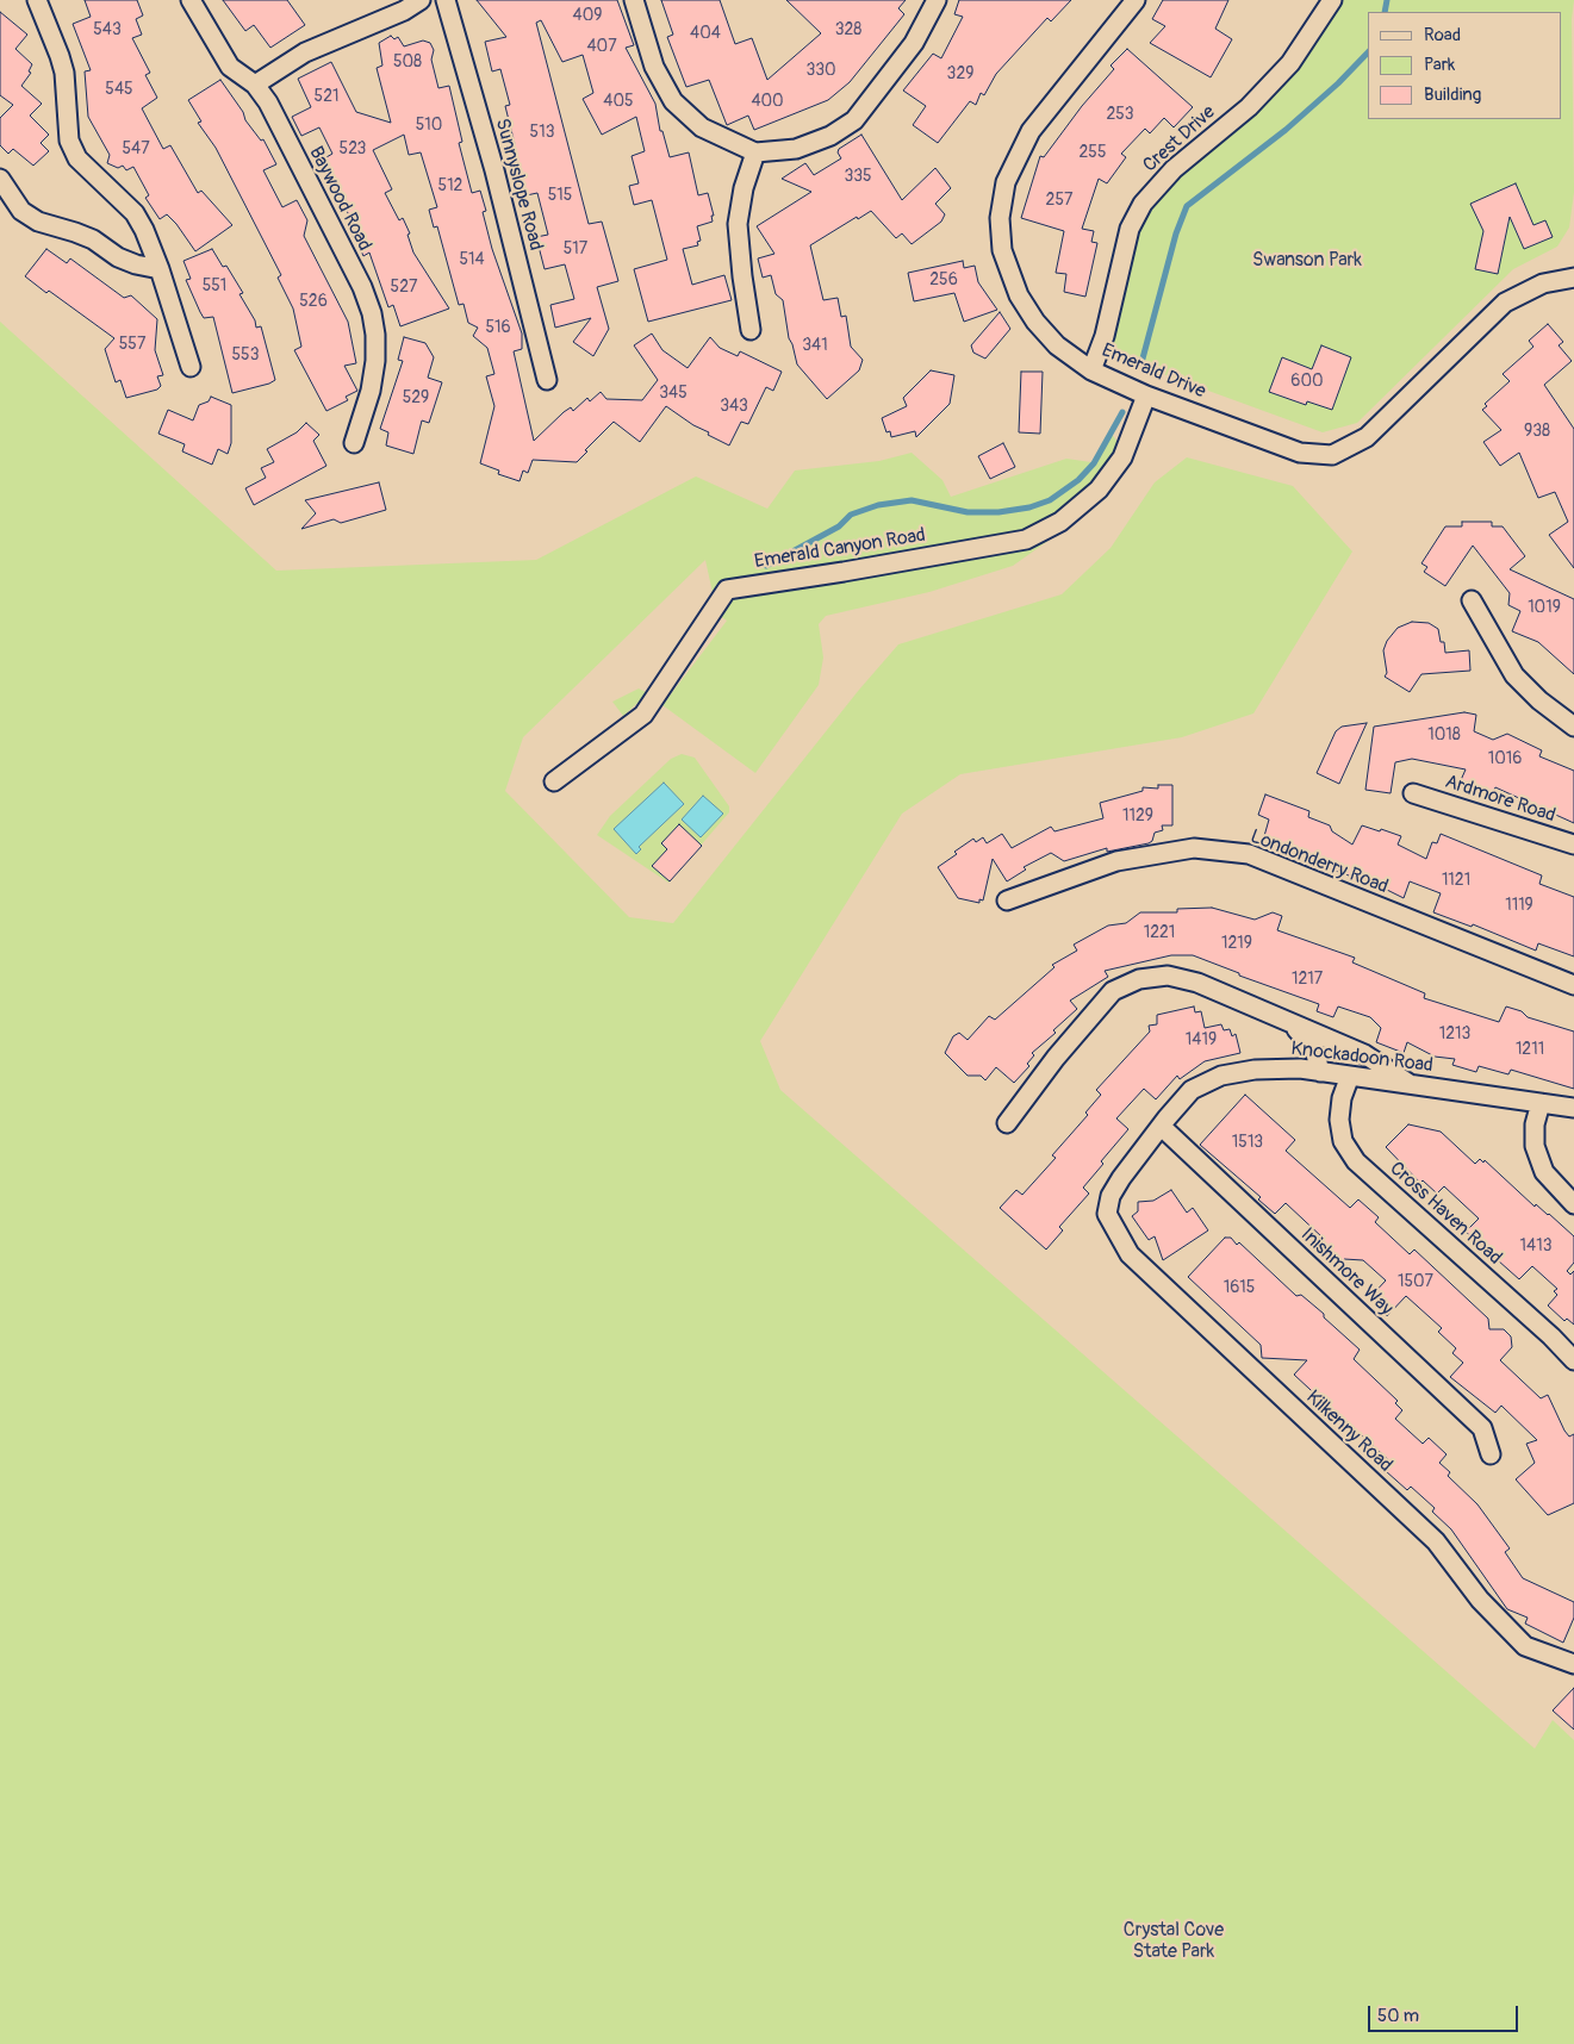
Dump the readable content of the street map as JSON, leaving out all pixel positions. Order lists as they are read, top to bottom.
{
  "streets": {
    "street": [
      "Crest Drive",
      "Sunnyslope Road",
      "Baywood Road",
      "Emerald Drive",
      "Emerald Canyon Road",
      "Ardmore Road",
      "Londonderry Road",
      "Knockadoon Road",
      "Cross Haven Road",
      "Inishmore Way",
      "Kilkenny Road"
    ]
  },
  "crossings": [
    ["Crest Drive", "Emerald Drive"],
    ["Emerald Drive", "Emerald Canyon Road"],
    ["Knockadoon Road", "Cross Haven Road"],
    ["Knockadoon Road", "Inishmore Way"],
    ["Knockadoon Road", "Kilkenny Road"]
  ],
  "parks": ["Swanson Park", "Crystal Cove State Park"],
  "house_numbers": [
    "409",
    "543",
    "328",
    "404",
    "407",
    "508",
    "330",
    "329",
    "545",
    "521",
    "405",
    "400",
    "253",
    "510",
    "513",
    "547",
    "523",
    "255",
    "335",
    "512",
    "515",
    "257",
    "517",
    "514",
    "256",
    "551",
    "527",
    "526",
    "516",
    "557",
    "341",
    "553",
    "600",
    "345",
    "529",
    "343",
    "938",
    "1019",
    "1018",
    "1016",
    "1129",
    "1121",
    "1119",
    "1221",
    "1219",
    "1217",
    "1213",
    "1419",
    "1211",
    "1513",
    "1413",
    "1507",
    "1615"
  ],
  "legend": ["Road", "Park", "Building"],
  "scale_bar": "50 m"
}
